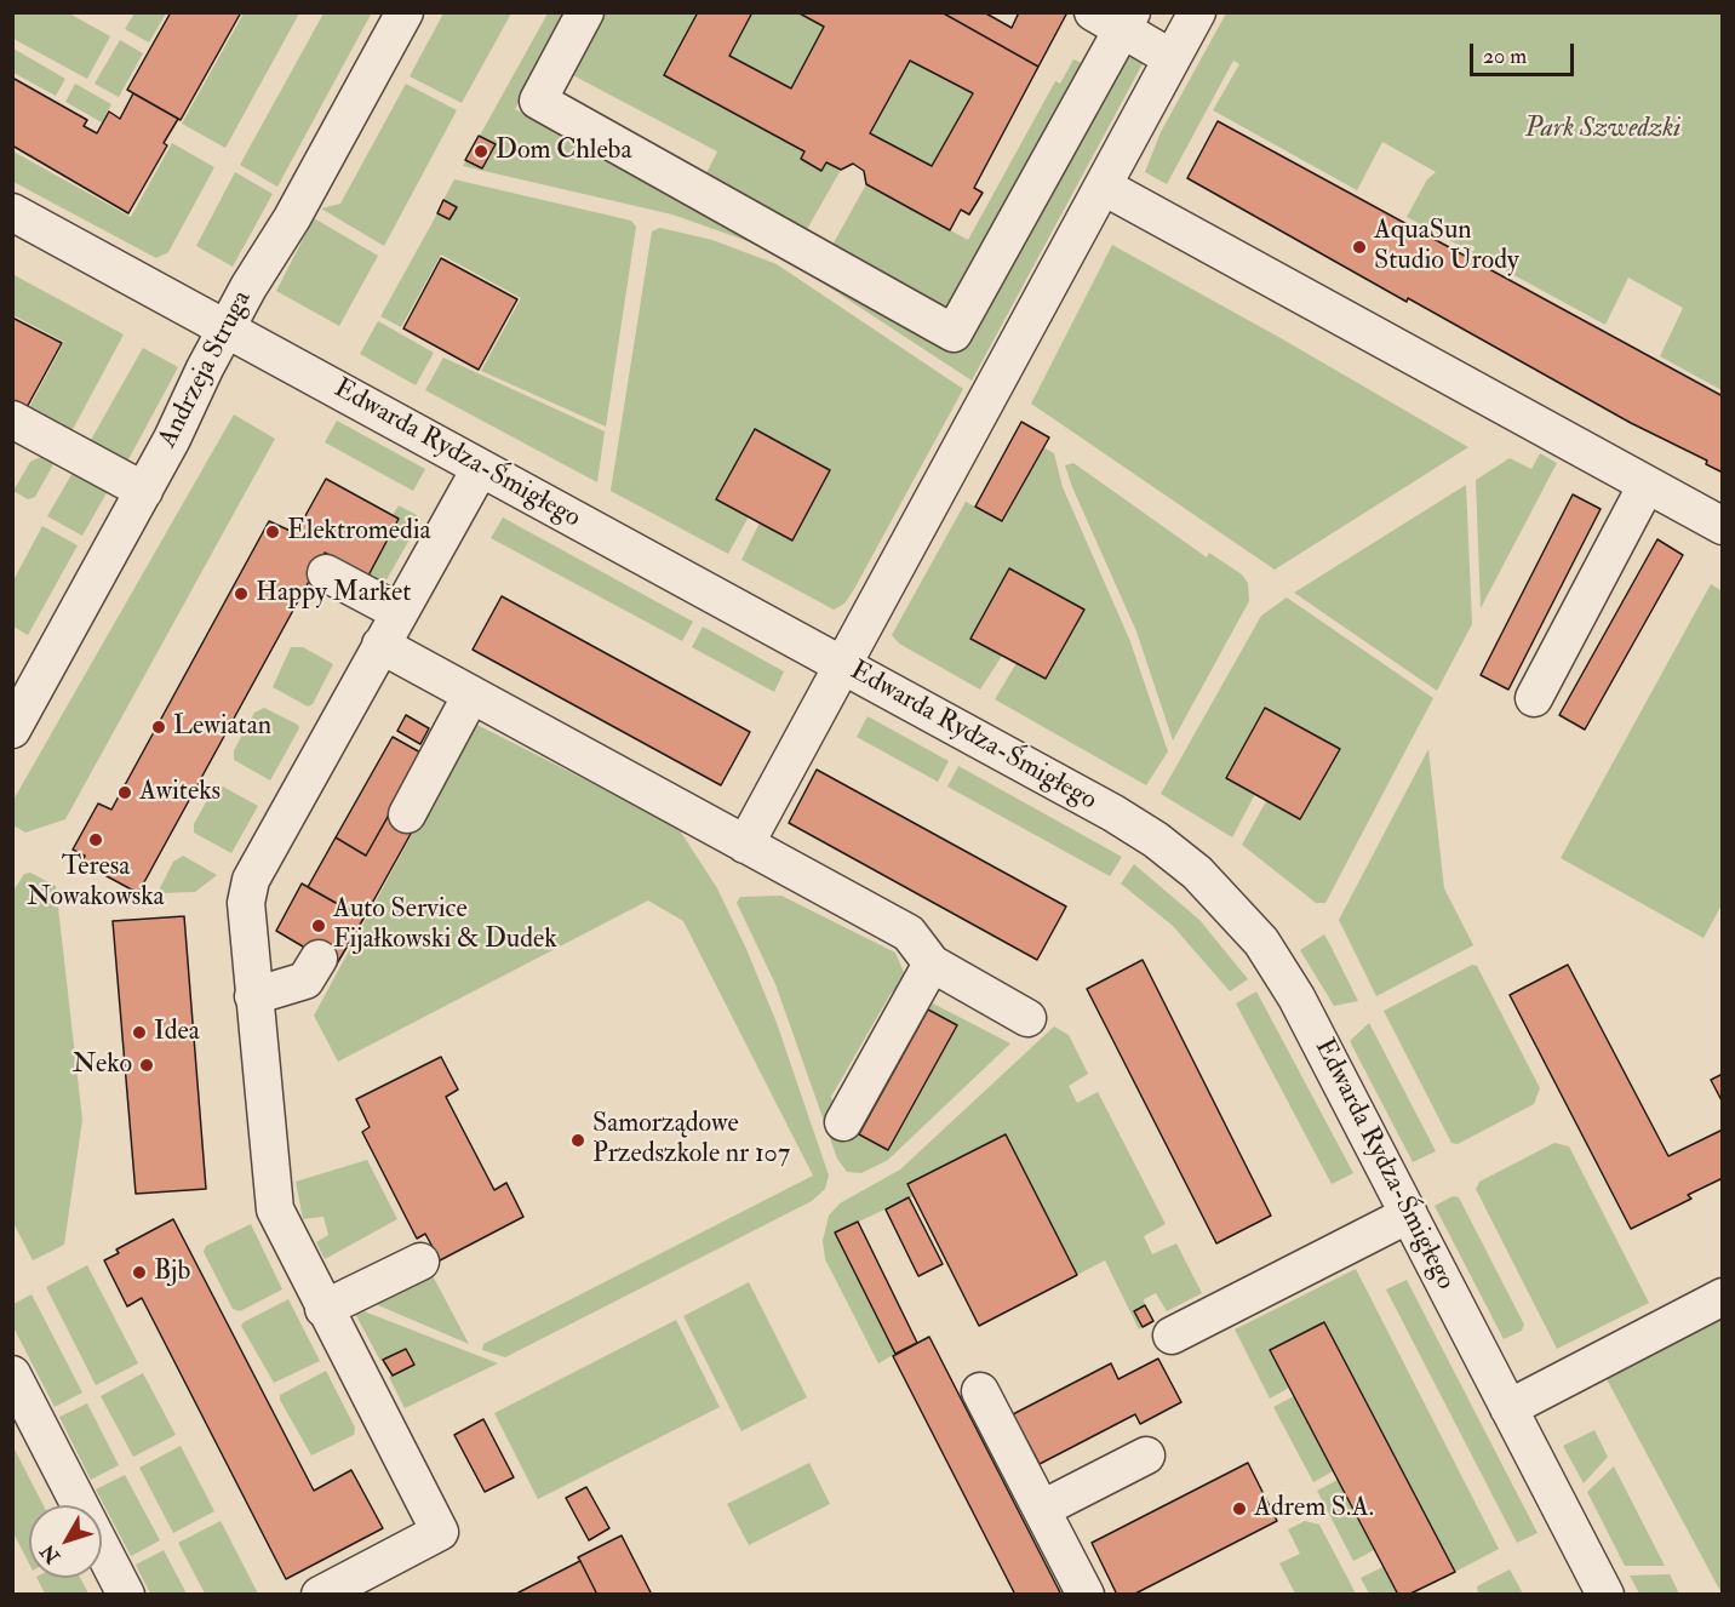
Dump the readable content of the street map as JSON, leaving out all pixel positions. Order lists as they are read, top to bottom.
{
  "streets": {
    "street": ["Andrzeja Struga", "Edwarda Rydza-Śmigłego"]
  },
  "crossings": [
    ["Andrzeja Struga", "Edwarda Rydza-Śmigłego"]
  ],
  "parks": ["Park Szwedzki"],
  "places": [
    "Dom Chleba",
    "AquaSun Studio Urody",
    "Elektromedia",
    "Happy Market",
    "Lewiatan",
    "Awiteks",
    "Teresa Nowakowska",
    "Auto Service Fijałkowski & Dudek",
    "Idea",
    "Neko",
    "Samorządowe Przedszkole nr 107",
    "Bjb",
    "Adrem S.A."
  ],
  "scale_bar": "20 m",
  "north": "bottom left"
}
